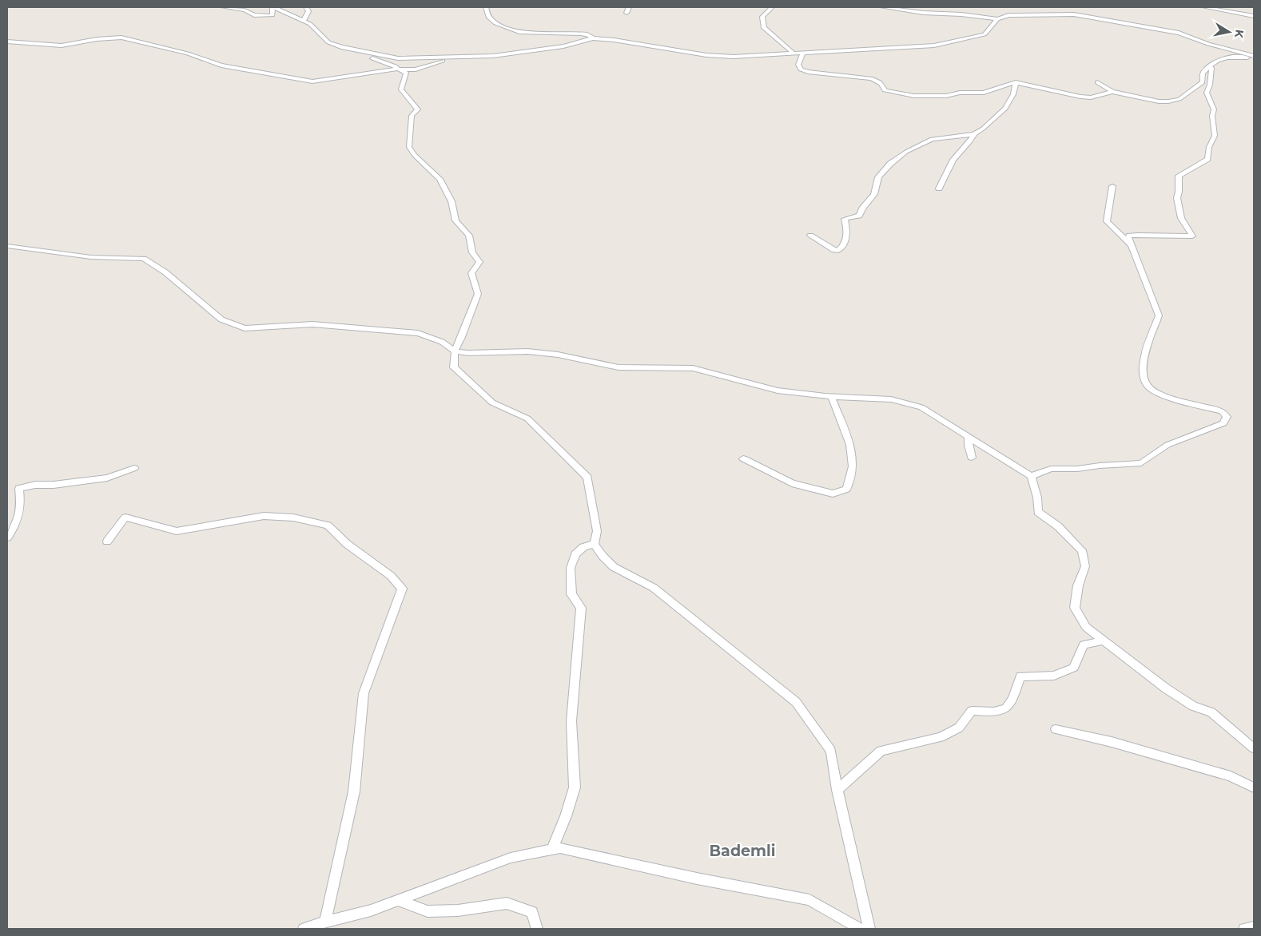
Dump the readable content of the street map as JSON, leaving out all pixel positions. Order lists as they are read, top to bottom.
{
  "districts": ["Bademli"],
  "north": "right"
}
